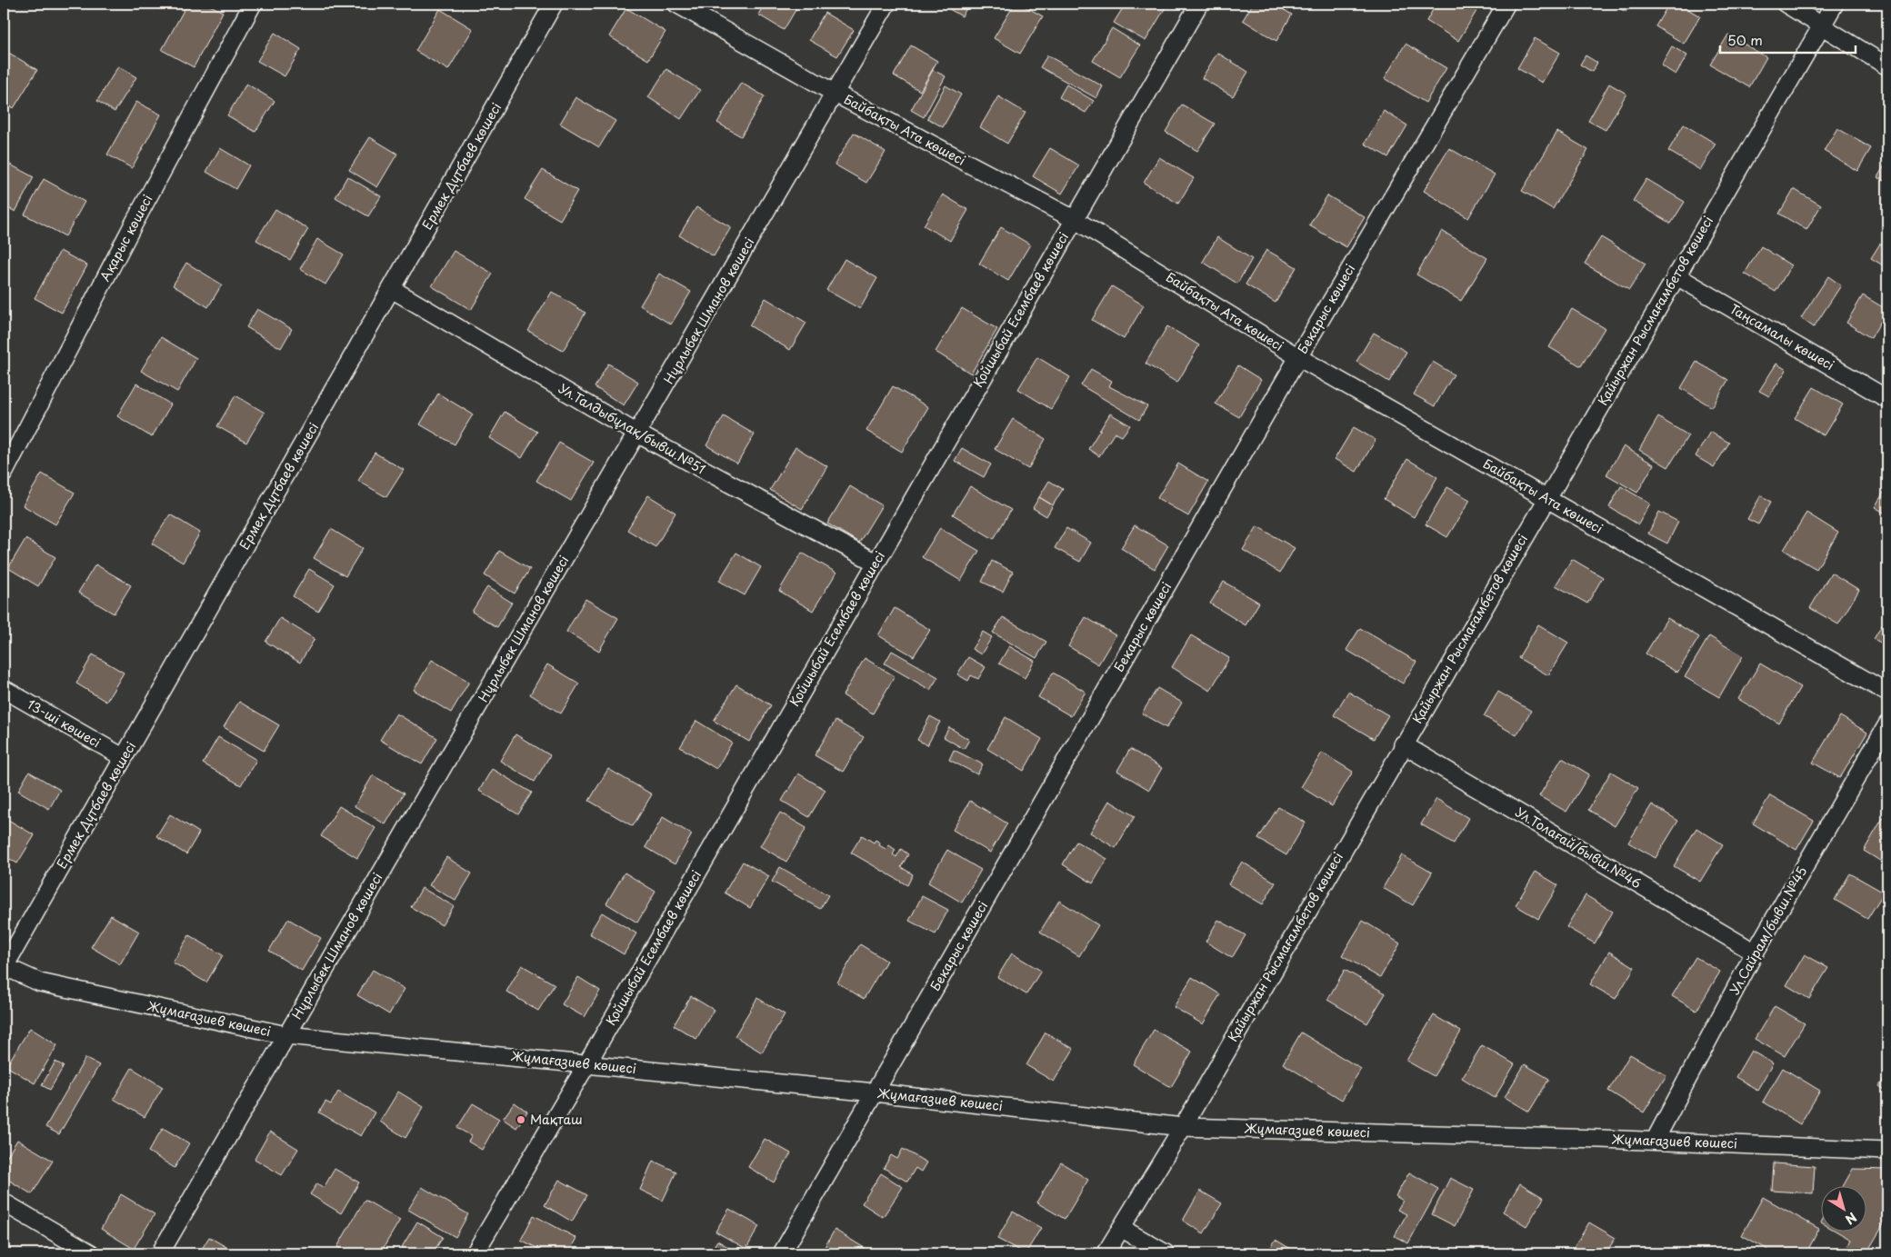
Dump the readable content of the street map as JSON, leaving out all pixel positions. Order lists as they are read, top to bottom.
{
  "streets": {
    "street": [
      "Байбақты Ата көшесі",
      "Ермек Дүтбаев көшесi",
      "Ақарыс көшесi",
      "Бекарыс көшесі",
      "Қойшыбай Есембаев көшесі",
      "Нұрлыбек Шманов көшесі",
      "Қайыржан Рысмағамбетов көшесі",
      "Таңсамалы көшесі",
      "Ул.Талдыбұлақ/бывш.№51",
      "13-ші көшесi",
      "Ул.Толағай/бывш.№46",
      "Ул.Сайрам/бывш.№45",
      "Жұмағазиев көшесі"
    ]
  },
  "crossings": [
    ["Байбақты Ата көшесі", "Бекарыс көшесі"],
    ["Байбақты Ата көшесі", "Қойшыбай Есембаев көшесі"],
    ["Байбақты Ата көшесі", "Нұрлыбек Шманов көшесі"],
    ["Байбақты Ата көшесі", "Қайыржан Рысмағамбетов көшесі"],
    ["Ермек Дүтбаев көшесi", "Ул.Талдыбұлақ/бывш.№51"],
    ["Ермек Дүтбаев көшесi", "13-ші көшесi"],
    ["Ермек Дүтбаев көшесi", "Жұмағазиев көшесі"],
    ["Бекарыс көшесі", "Жұмағазиев көшесі"],
    ["Қойшыбай Есембаев көшесі", "Ул.Талдыбұлақ/бывш.№51"],
    ["Қойшыбай Есембаев көшесі", "Жұмағазиев көшесі"],
    ["Нұрлыбек Шманов көшесі", "Ул.Талдыбұлақ/бывш.№51"],
    ["Нұрлыбек Шманов көшесі", "Жұмағазиев көшесі"],
    ["Қайыржан Рысмағамбетов көшесі", "Таңсамалы көшесі"],
    ["Қайыржан Рысмағамбетов көшесі", "Ул.Толағай/бывш.№46"],
    ["Қайыржан Рысмағамбетов көшесі", "Жұмағазиев көшесі"],
    ["Ул.Толағай/бывш.№46", "Ул.Сайрам/бывш.№45"],
    ["Ул.Сайрам/бывш.№45", "Жұмағазиев көшесі"]
  ],
  "places": ["Мақташ"],
  "scale_bar": "50 m",
  "north": "bottom right"
}
